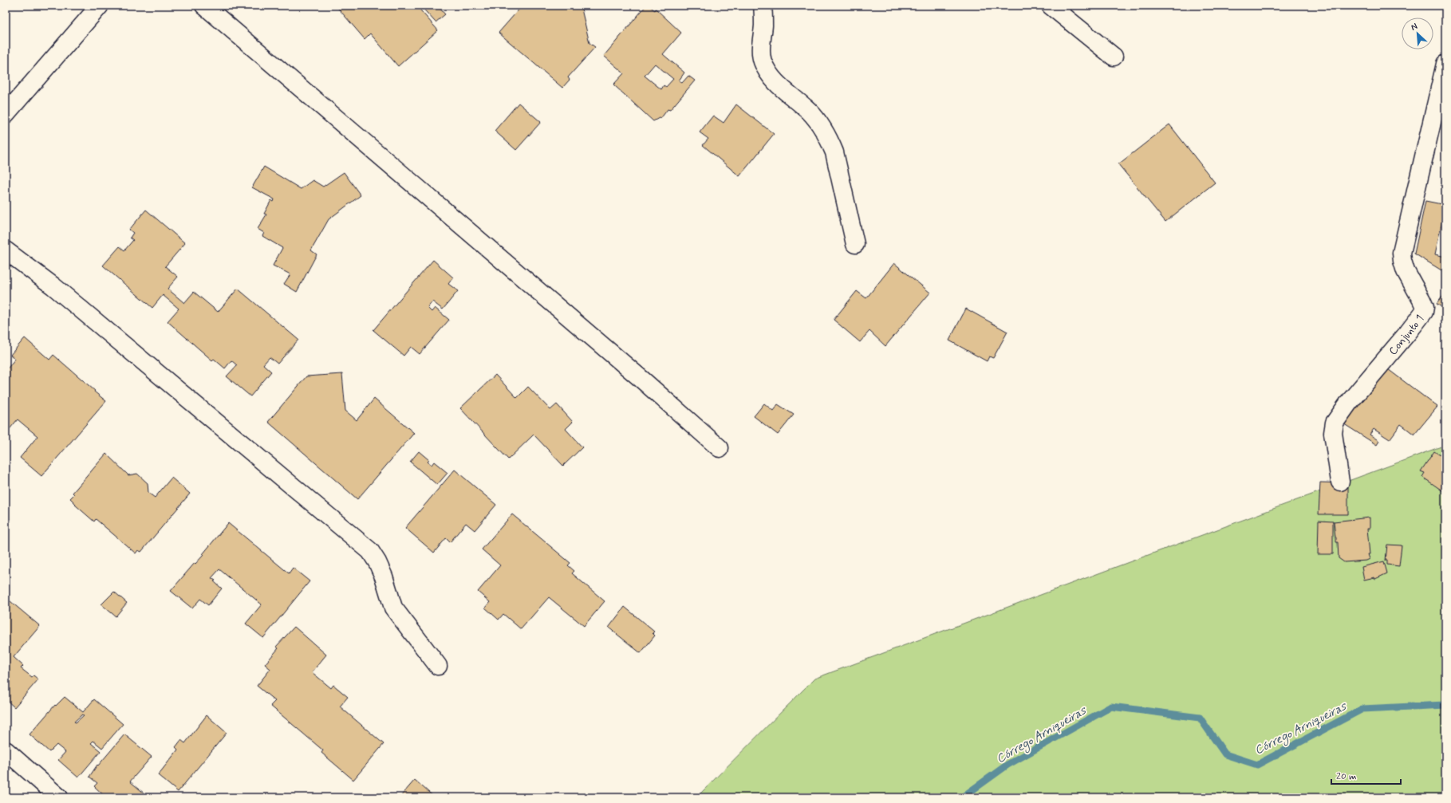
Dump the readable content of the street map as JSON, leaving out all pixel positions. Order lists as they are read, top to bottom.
{
  "streets": {
    "street": ["Conjunto 1"]
  },
  "water": ["Córrego Arniqueiras"],
  "scale_bar": "20 m",
  "north": "top left"
}
